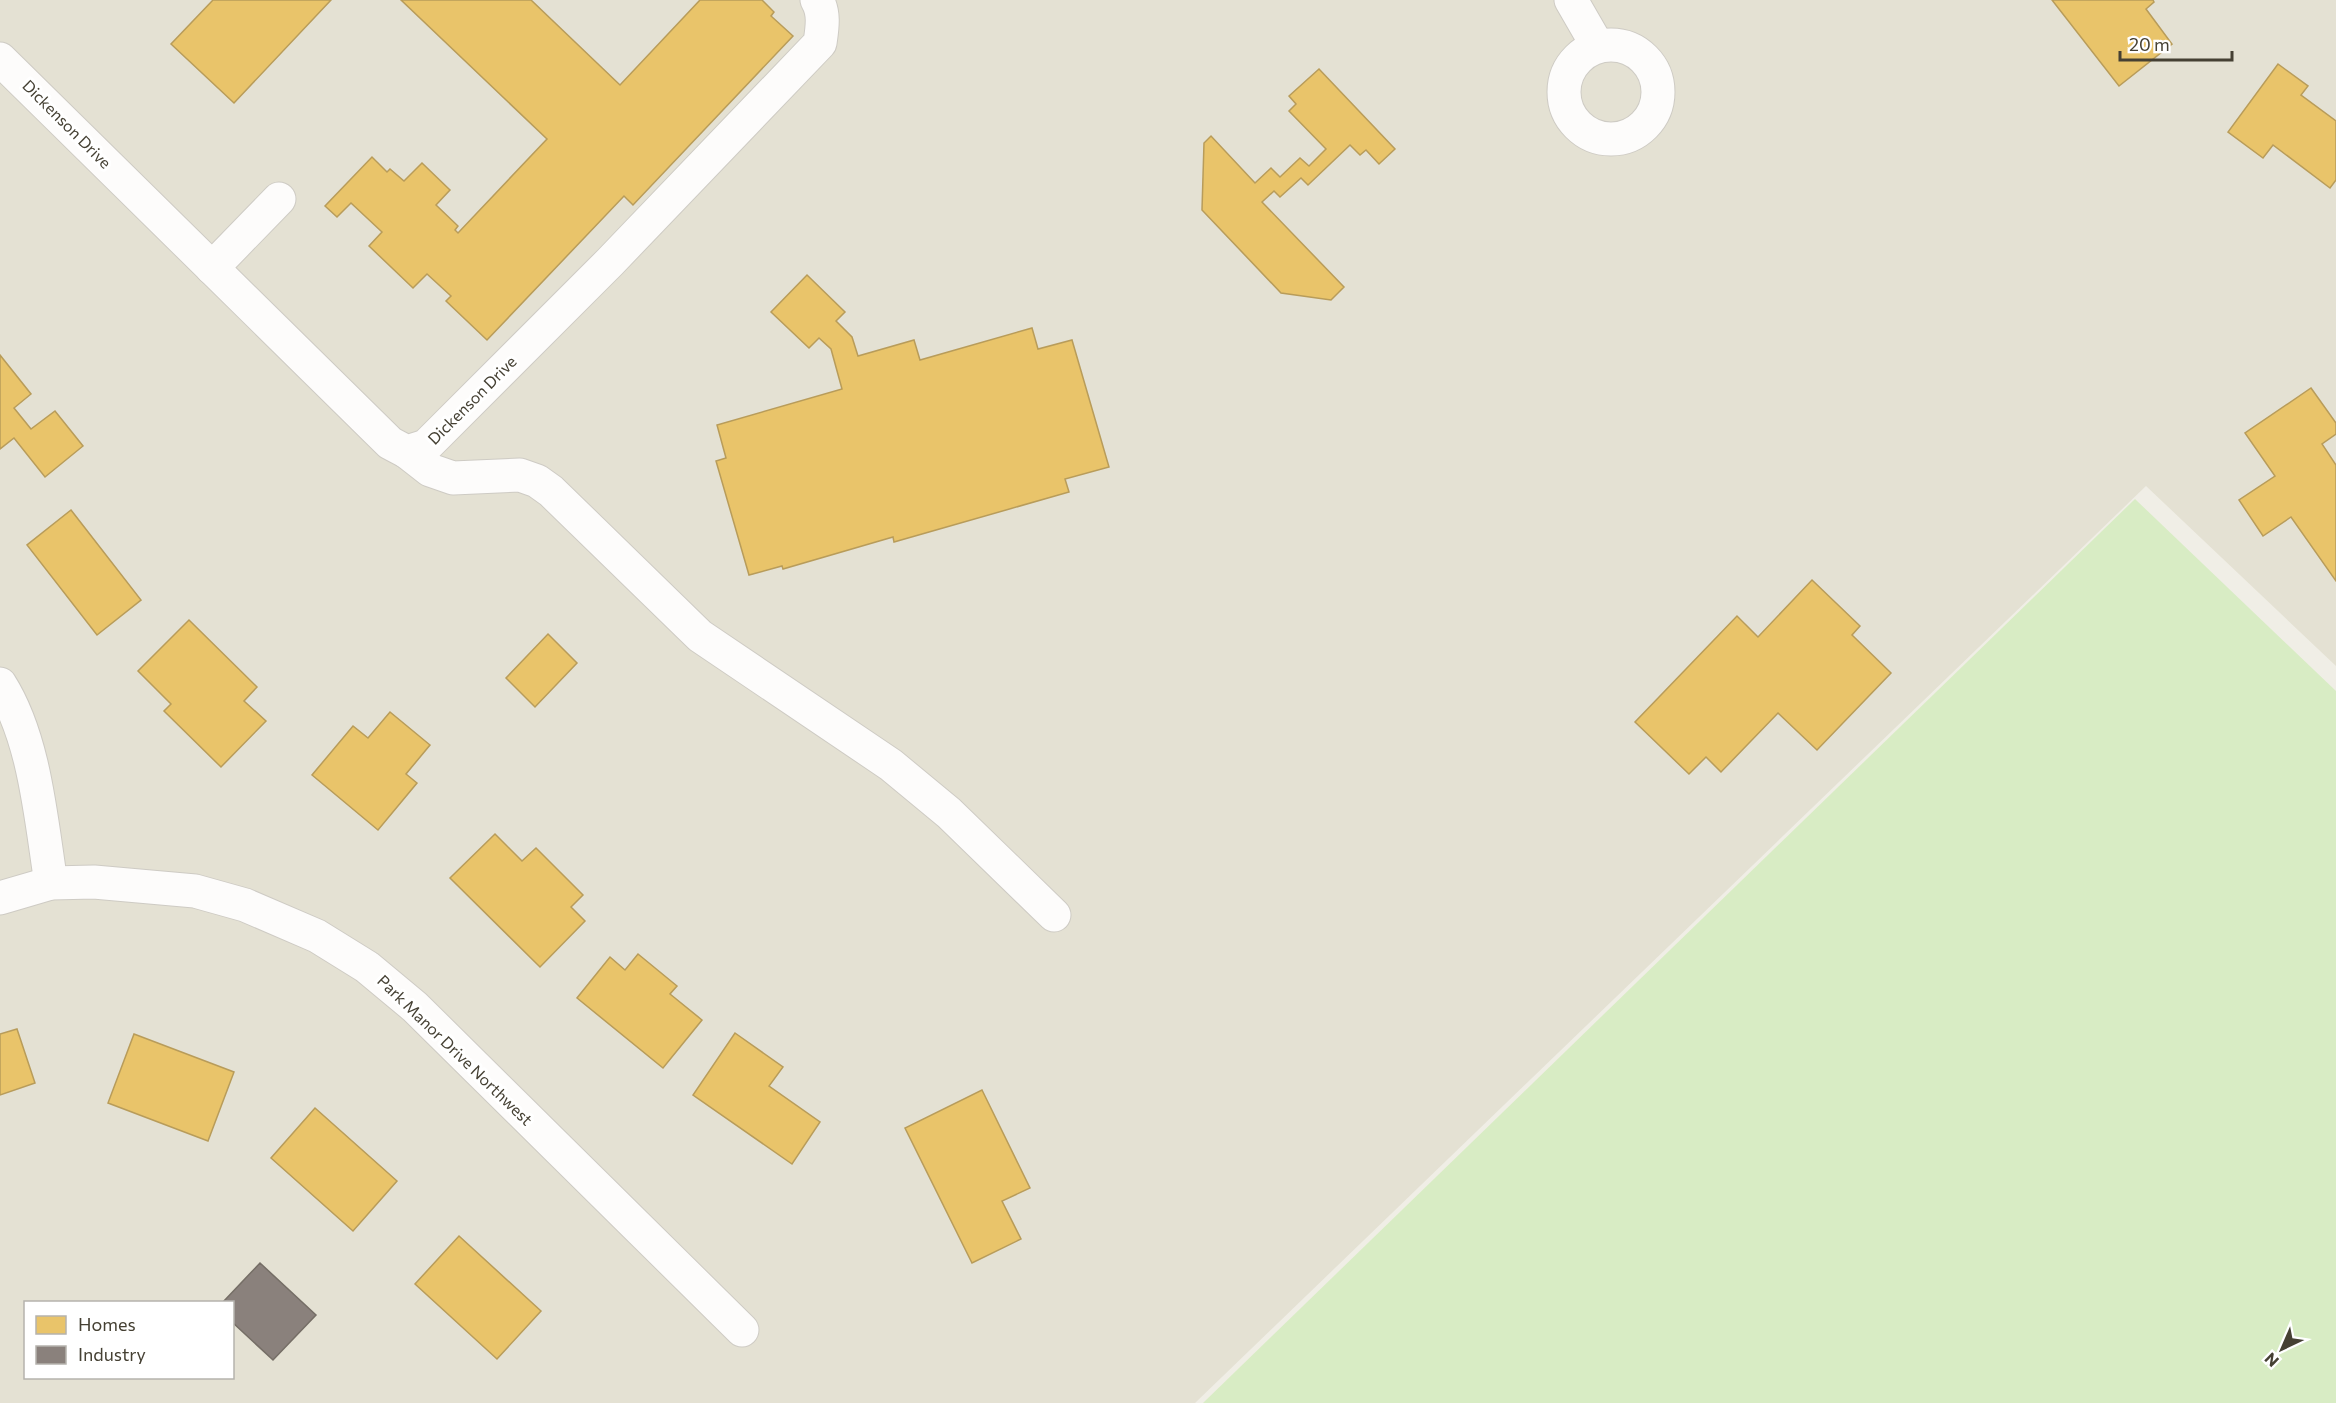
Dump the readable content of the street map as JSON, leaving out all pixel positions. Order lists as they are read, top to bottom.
{
  "streets": {
    "street": ["Dickenson Drive", "Park Manor Drive Northwest"]
  },
  "legend": ["Homes", "Industry"],
  "scale_bar": "20 m",
  "north": "bottom left"
}
